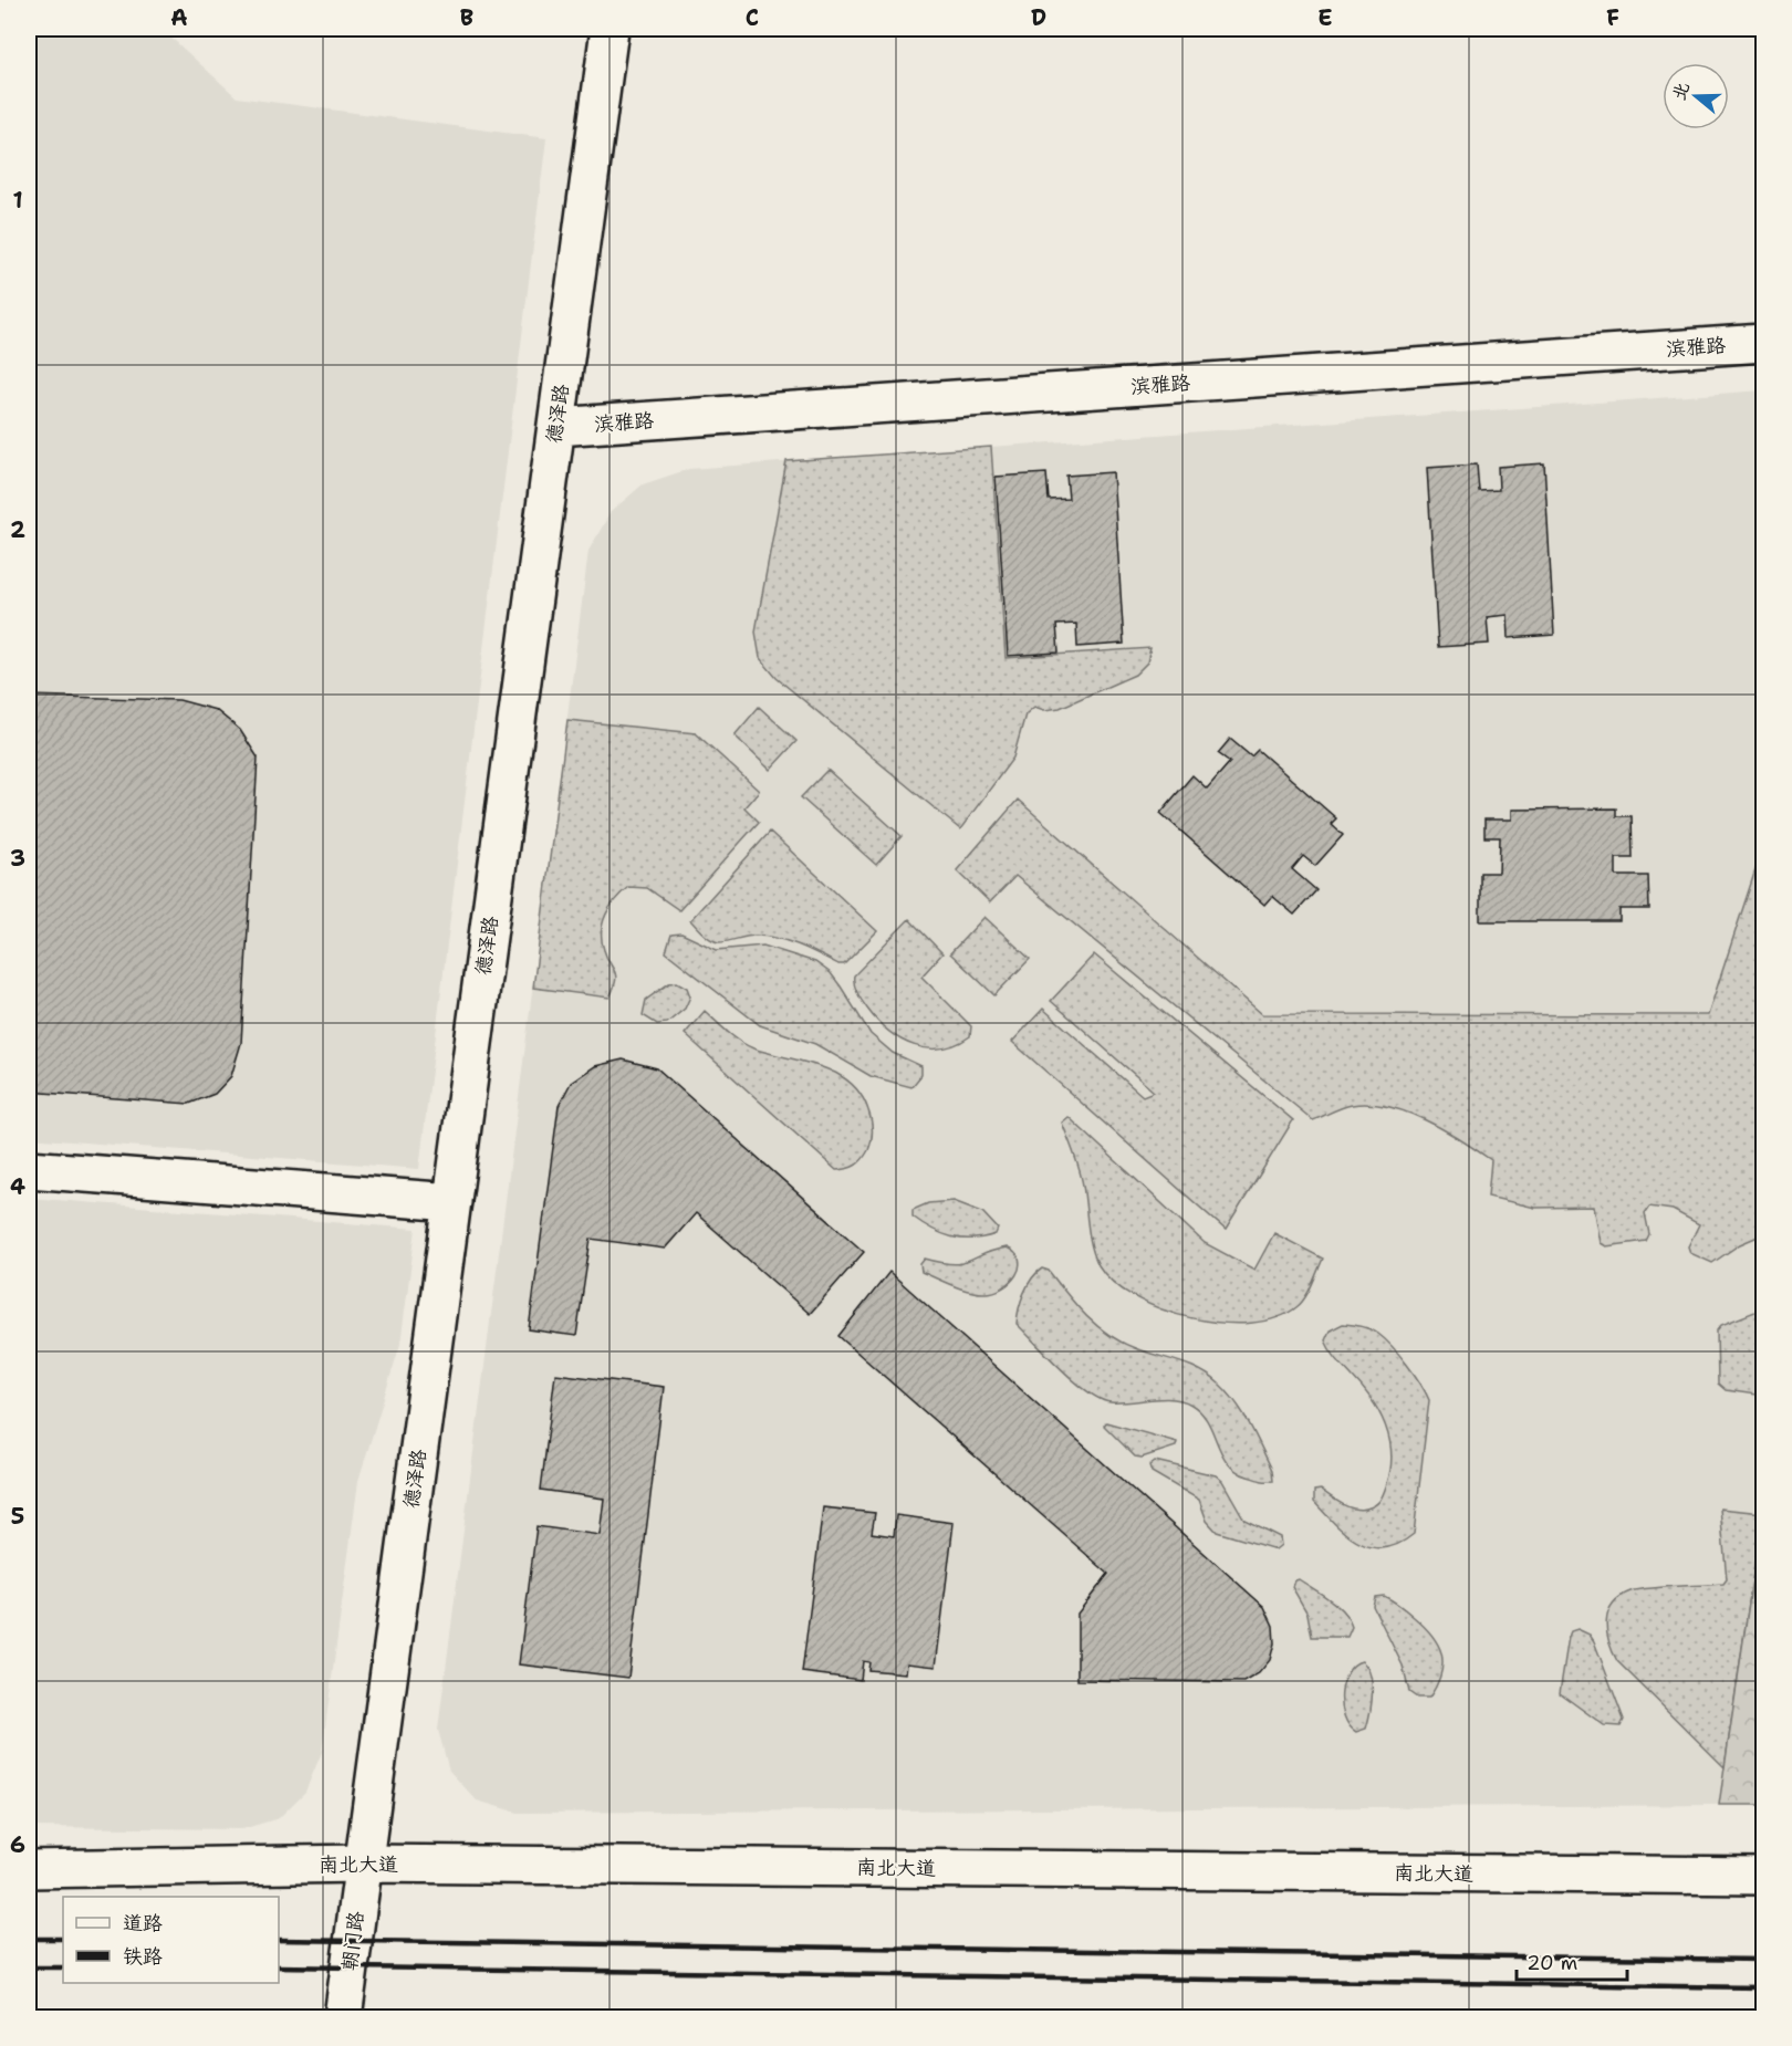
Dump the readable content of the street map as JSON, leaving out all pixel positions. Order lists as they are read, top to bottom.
{
  "streets": {
    "street": [
      "滨雅路",
      "德泽路",
      "南北大道",
      "朝门路"
    ]
  },
  "crossings": [
    ["滨雅路", "德泽路"],
    ["德泽路", "南北大道"],
    ["德泽路", "朝门路"],
    ["南北大道", "朝门路"]
  ],
  "legend": ["道路", "铁路"],
  "scale_bar": "20 m",
  "north": "left",
  "grid": {
    "columns": [
      "A",
      "B",
      "C",
      "D",
      "E",
      "F"
    ],
    "rows": [
      "1",
      "2",
      "3",
      "4",
      "5",
      "6"
    ]
  }
}
